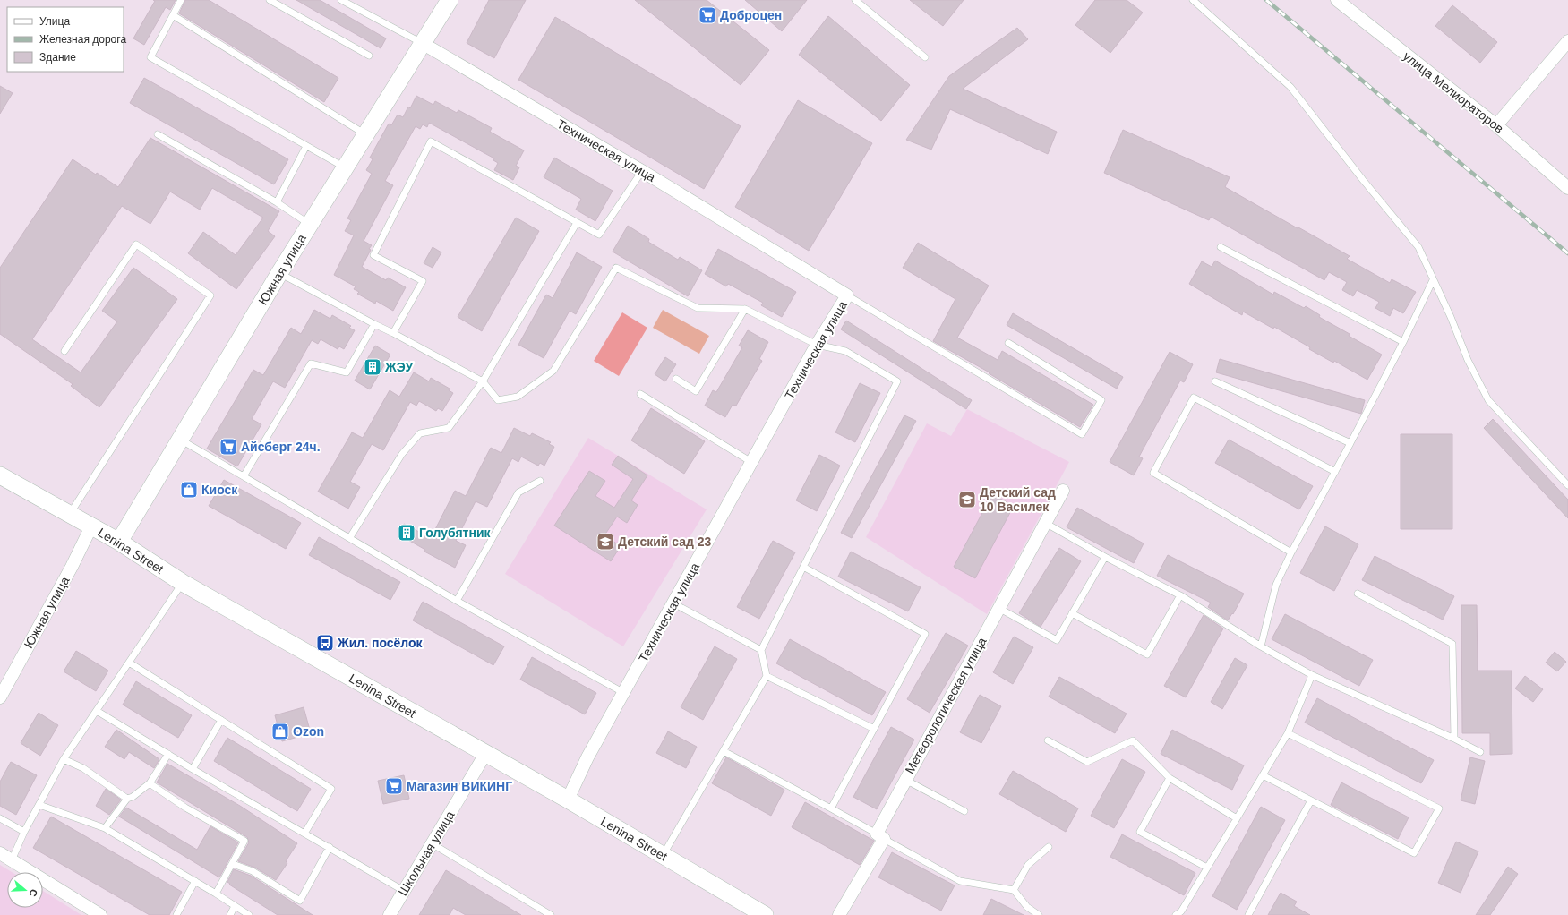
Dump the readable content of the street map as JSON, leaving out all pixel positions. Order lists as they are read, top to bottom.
{
  "streets": {
    "main road": ["Южная улица", "Lenina Street"],
    "street": [
      "улица Мелиораторов",
      "Техническая улица",
      "Метеорологическая улица",
      "Школьная улица"
    ]
  },
  "crossings": [
    ["Техническая улица", "Южная улица"],
    ["Техническая улица", "Lenina Street"],
    ["Южная улица", "Lenina Street"],
    ["Lenina Street", "Школьная улица"]
  ],
  "places": {
    "supermarket": ["Доброцен", "Айсберг 24ч.", "Магазин ВИКИНГ"],
    "building": ["ЖЭУ", "Голубятник"],
    "shop": ["Киоск", "Ozon"],
    "school or university": ["Детский сад 10 Василек", "Детский сад 23"],
    "bus stop": ["Жил. посёлок"]
  },
  "legend": ["Улица", "Железная дорога", "Здание"],
  "north": "right"
}
